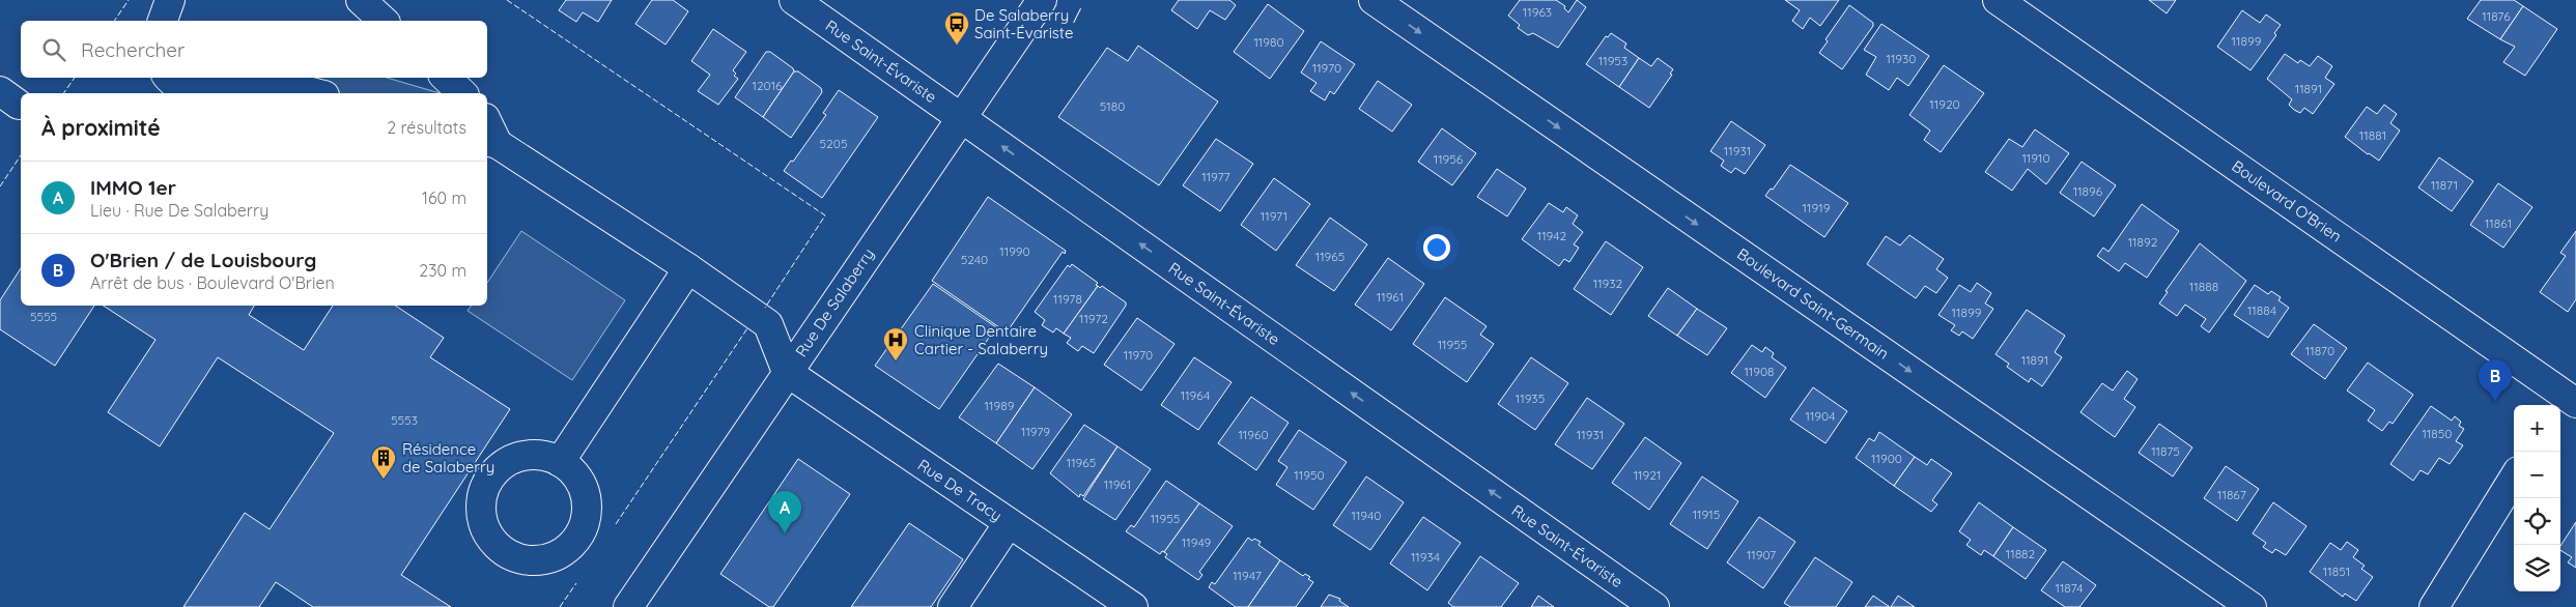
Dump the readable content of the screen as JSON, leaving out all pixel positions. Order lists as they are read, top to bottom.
{
  "streets": {
    "street": [
      "Rue Saint-Évariste",
      "Boulevard O'Brien",
      "Rue De Salaberry",
      "Boulevard Saint-Germain",
      "Rue De Tracy"
    ]
  },
  "crossings": [
    ["Rue Saint-Évariste", "Rue De Salaberry"],
    ["Rue De Salaberry", "Rue De Tracy"]
  ],
  "one_way": ["Rue Saint-Évariste", "Boulevard Saint-Germain"],
  "places": {
    "bus stop": ["De Salaberry / Saint-Évariste"],
    "hospital": ["Clinique Dentaire Cartier - Salaberry"],
    "building": ["Résidence de Salaberry"]
  },
  "house_numbers": [
    "11963",
    "11876",
    "11899",
    "11980",
    "11930",
    "11953",
    "11970",
    "12016",
    "11891",
    "11920",
    "5180",
    "11881",
    "5205",
    "11931",
    "11910",
    "11956",
    "11977",
    "11871",
    "11896",
    "11919",
    "11971",
    "11861",
    "11942",
    "11892",
    "11990",
    "11965",
    "5240",
    "11932",
    "11888",
    "11961",
    "11978",
    "11884",
    "11899",
    "5555",
    "11972",
    "11955",
    "11870",
    "11970",
    "11891",
    "11908",
    "11964",
    "11935",
    "11989",
    "11904",
    "5553",
    "11979",
    "11850",
    "11960",
    "11931",
    "11875",
    "11900",
    "11965",
    "11950",
    "11921",
    "11961",
    "11867",
    "11915",
    "11940",
    "11955",
    "11949",
    "11882",
    "11907",
    "11934",
    "11851",
    "11947",
    "11874"
  ],
  "page": {
    "search": "Rechercher",
    "heading": ["À proximité", "2 résultats"],
    "list": [
      {
        "mark": "A",
        "name": "IMMO 1er",
        "note": "Lieu · Rue De Salaberry",
        "value": "160 m"
      },
      {
        "mark": "B",
        "name": "O'Brien / de Louisbourg",
        "note": "Arrêt de bus · Boulevard O'Brien",
        "value": "230 m"
      }
    ],
    "pins": ["B", "A"],
    "map_buttons": ["+", "−"]
  }
}
